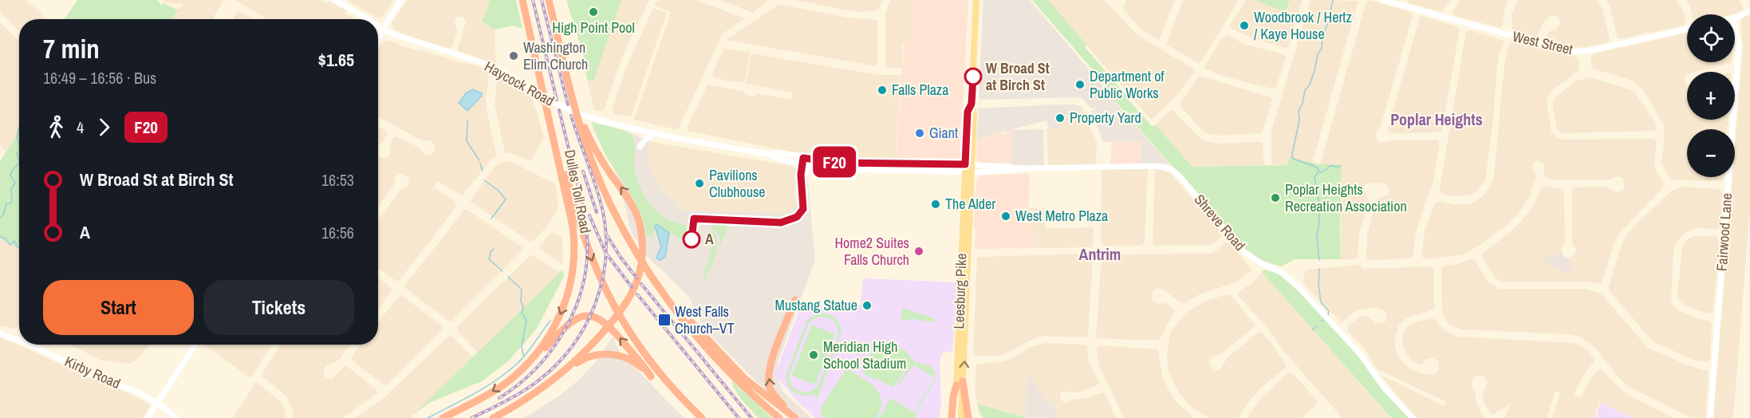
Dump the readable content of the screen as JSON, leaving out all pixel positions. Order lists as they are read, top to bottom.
{
  "streets": {
    "highway": ["Dulles Toll Road"],
    "main road": [
      "West Street",
      "Haycock Road",
      "Shreve Road",
      "Fairwood Lane",
      "Leesburg Pike",
      "Kirby Road"
    ]
  },
  "crossings": [
    ["Haycock Road", "Shreve Road"],
    ["Haycock Road", "Leesburg Pike"],
    ["Shreve Road", "Leesburg Pike"]
  ],
  "districts": ["Poplar Heights", "Antrim"],
  "places": {
    "other": [
      "High Point Pool",
      "Woodbrook / Hertz / Kaye House",
      "Washington Elim Church",
      "W Broad St at Birch St",
      "Department of Public Works",
      "Falls Plaza",
      "Property Yard",
      "Giant",
      "Pavilions Clubhouse",
      "Poplar Heights Recreation Association",
      "The Alder",
      "West Metro Plaza",
      "A",
      "Home2 Suites Falls Church",
      "Mustang Statue",
      "Meridian High School Stadium"
    ],
    "transit": ["West Falls Church–VT"]
  },
  "lines": ["bus line F20"],
  "page": {
    "on_map": "F20",
    "map_buttons": ["+", "−"],
    "heading": ["7 min", "16:49 – 16:56 · Bus", "$1.65"],
    "legs": ["4", "F20"],
    "list": [
      {
        "name": "W Broad St at Birch St",
        "value": "16:53"
      },
      {
        "name": "A",
        "value": "16:56"
      }
    ],
    "buttons": ["Start", "Tickets"]
  }
}
